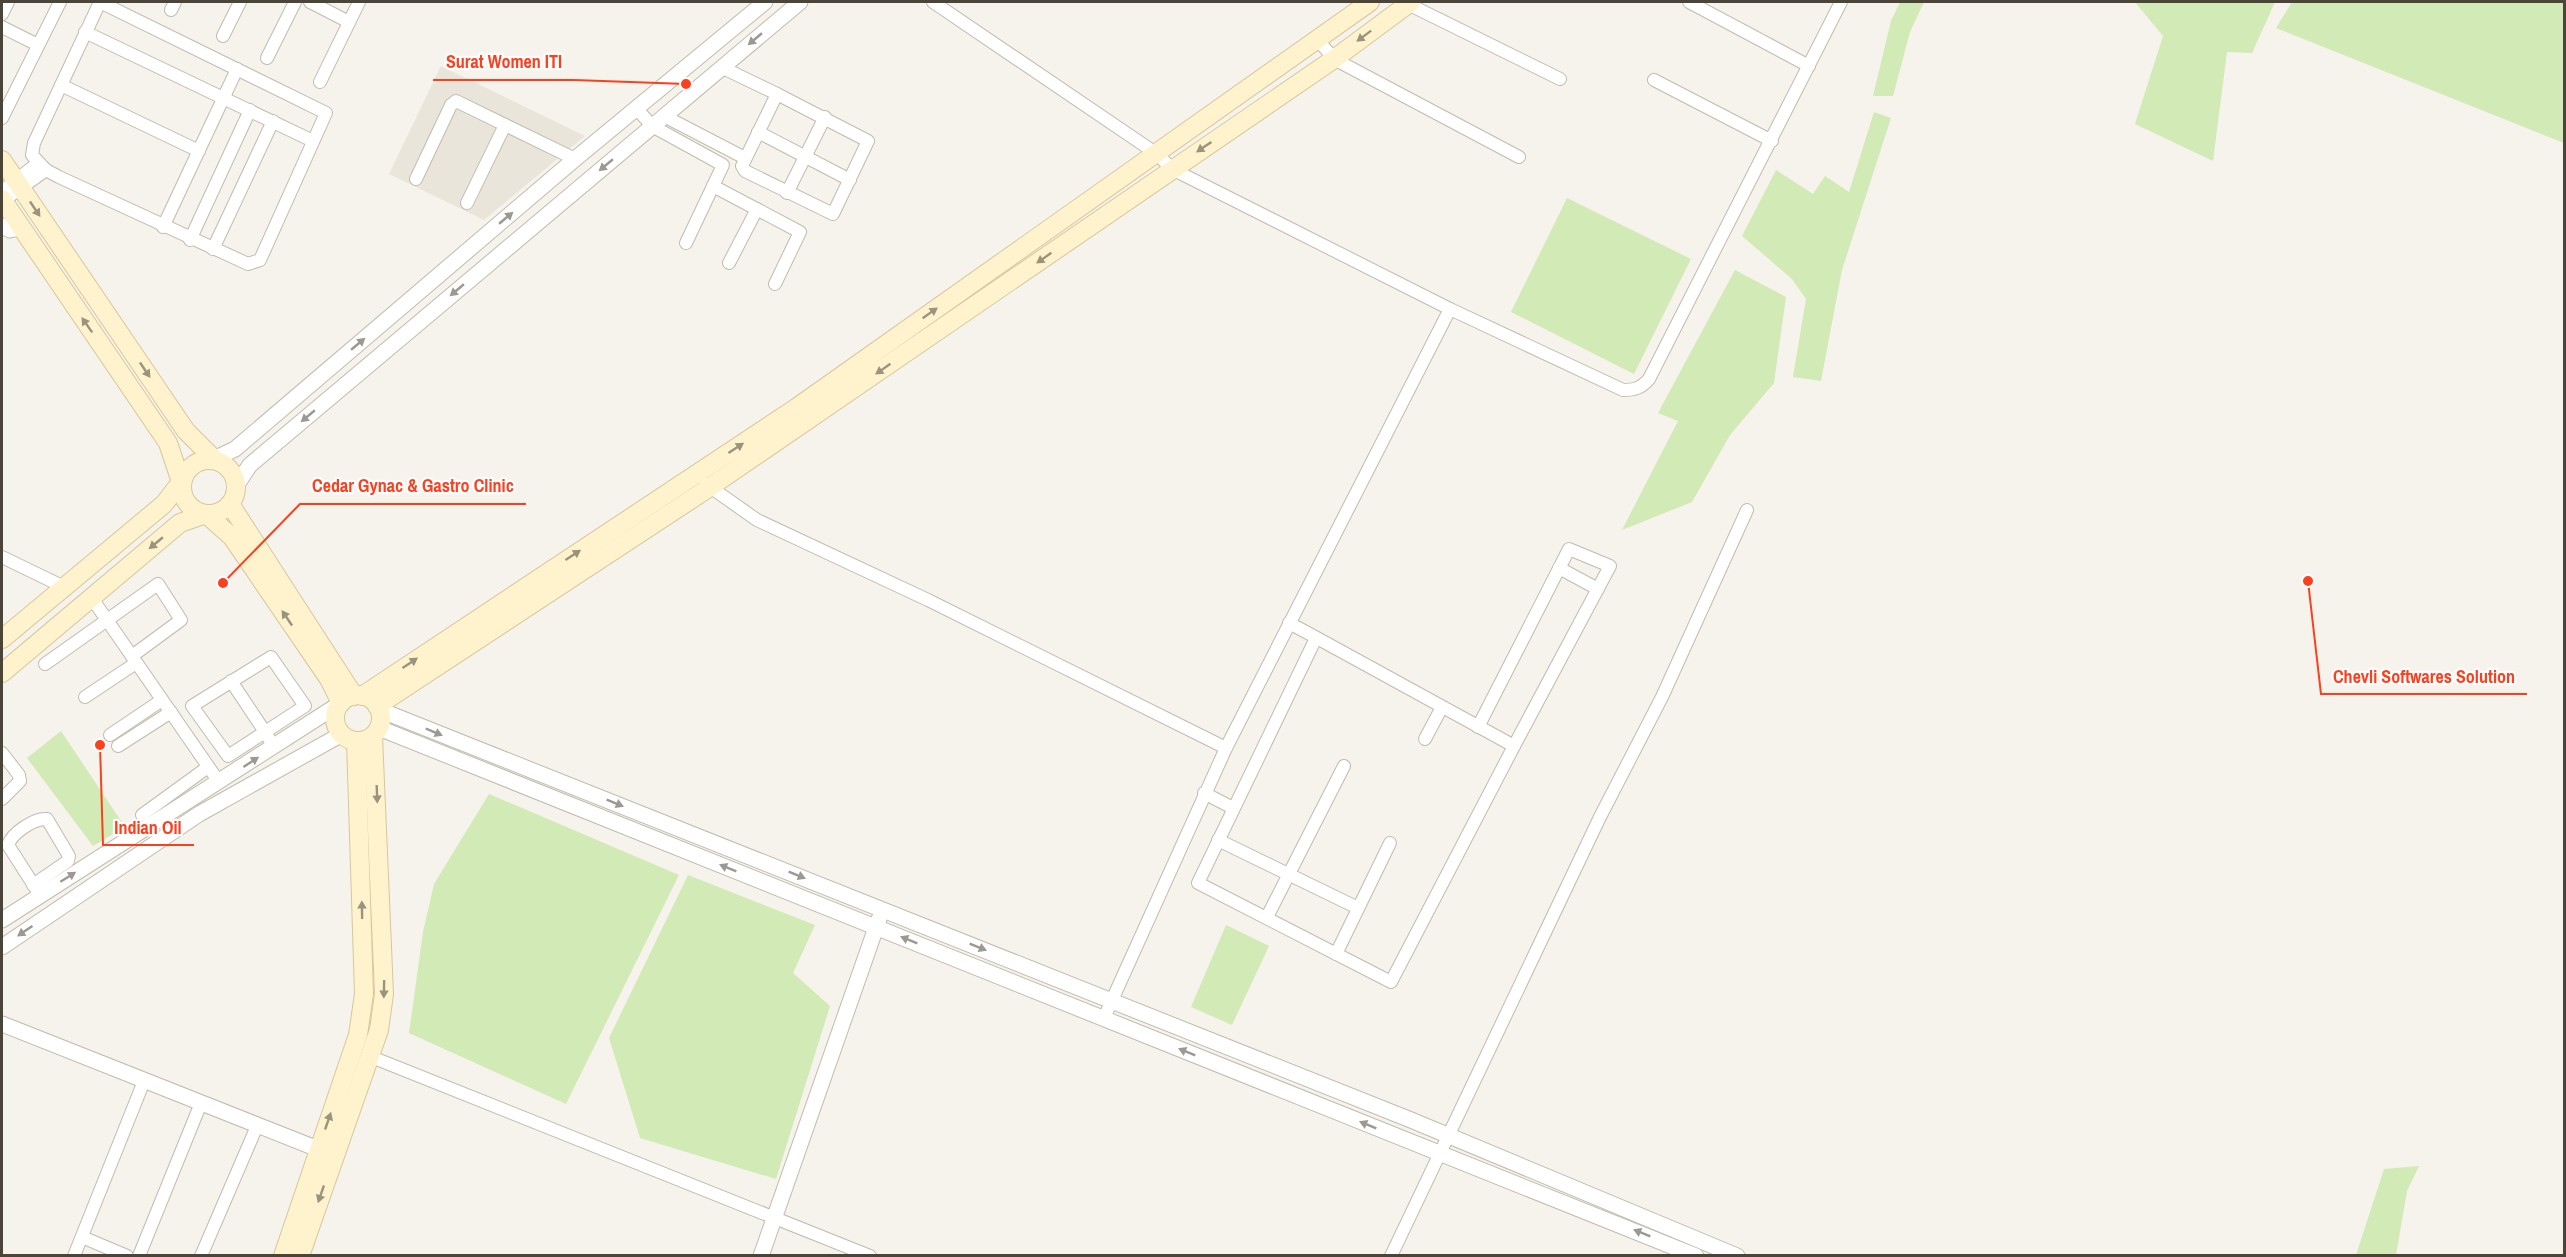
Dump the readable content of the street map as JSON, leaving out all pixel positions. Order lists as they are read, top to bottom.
{
  "places": [
    "Surat Women ITI",
    "Chevli Softwares Solution",
    "Cedar Gynac & Gastro Clinic",
    "Indian Oil"
  ]
}
